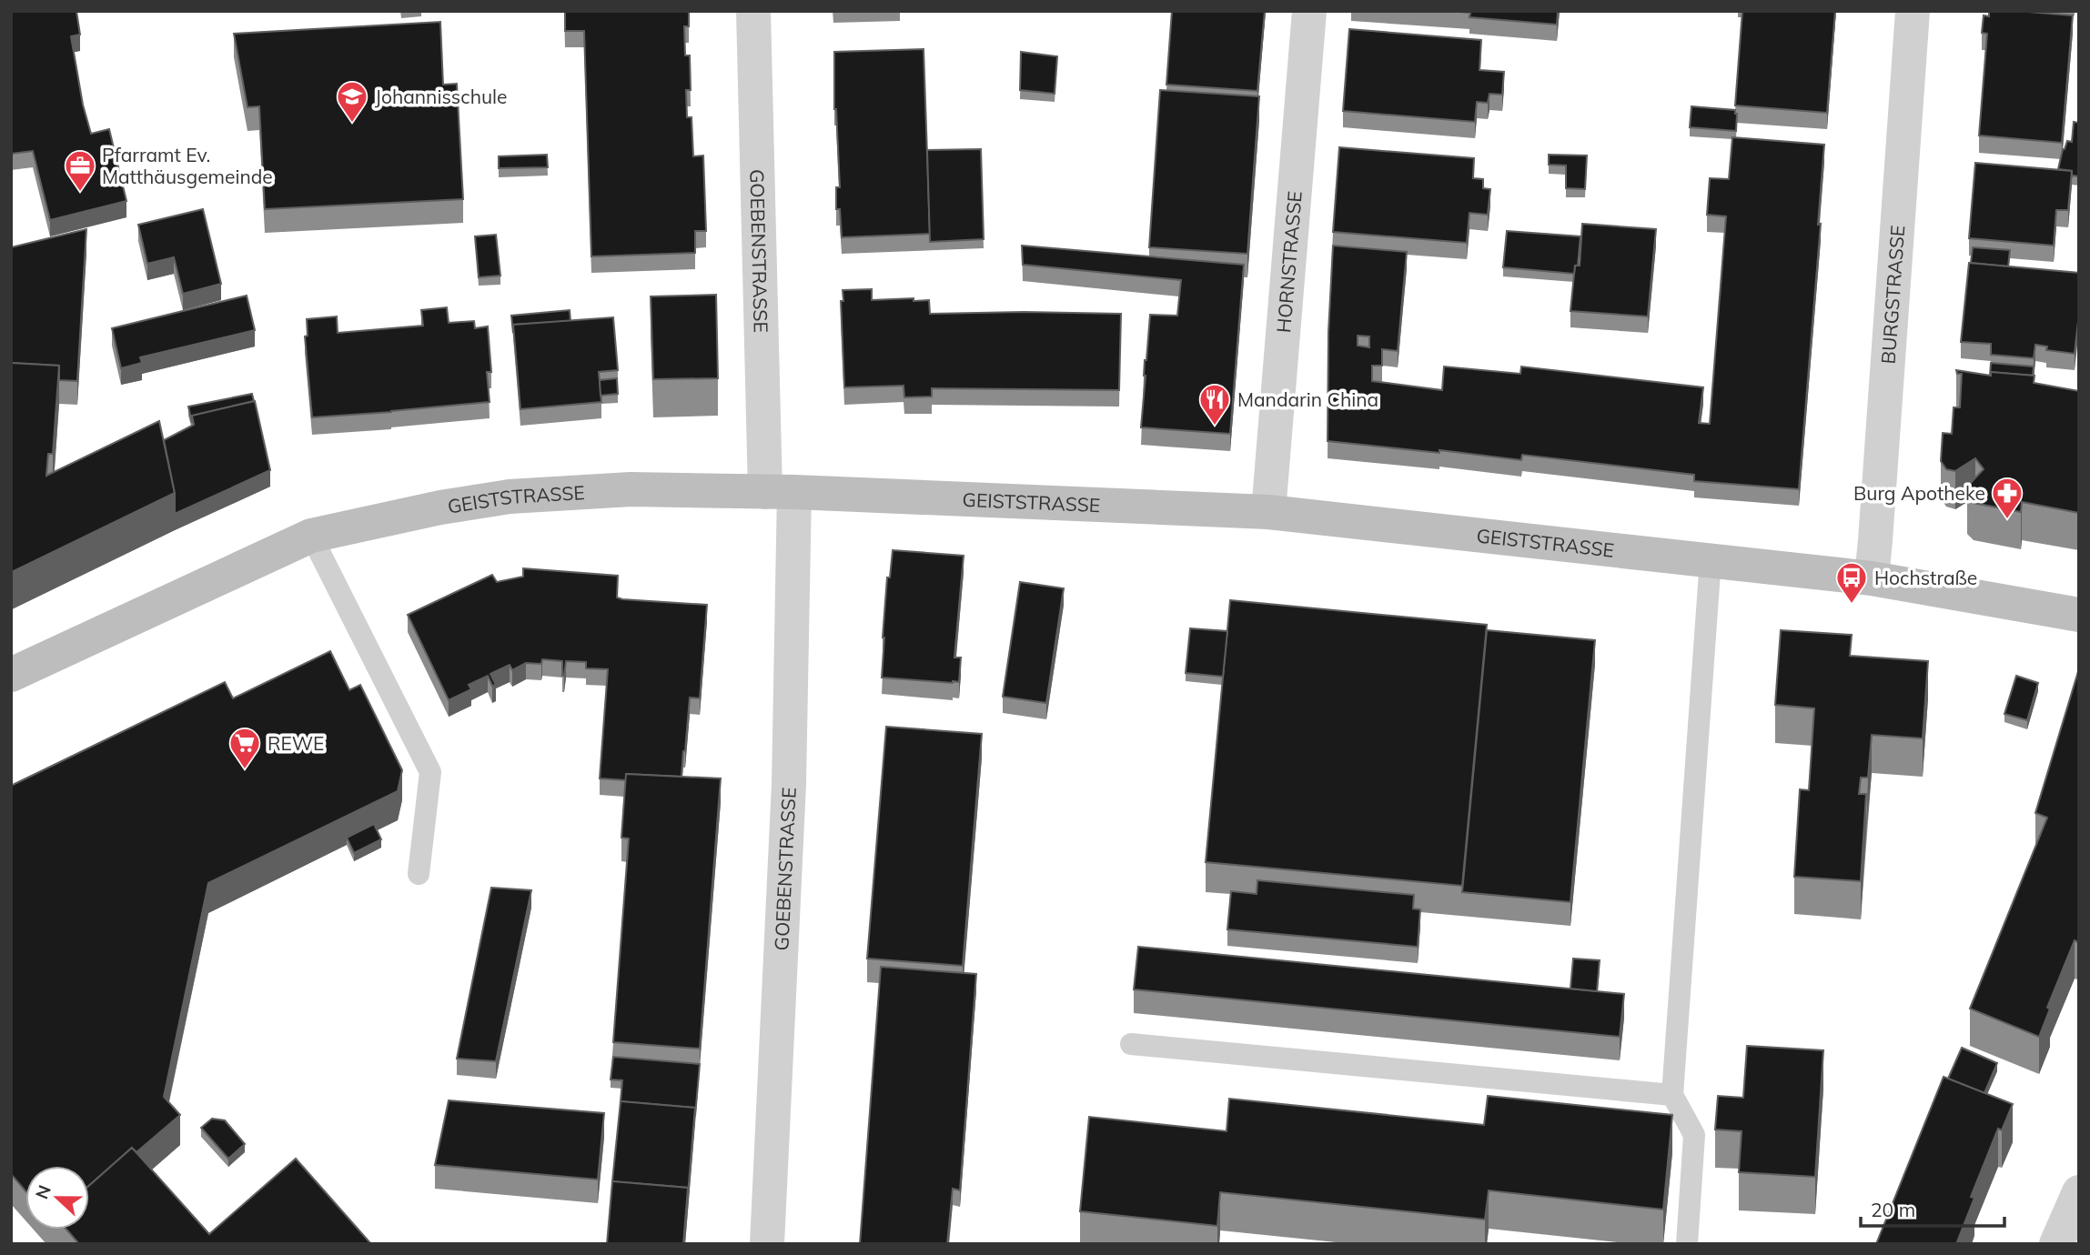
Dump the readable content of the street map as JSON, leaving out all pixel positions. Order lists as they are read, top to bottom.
{
  "streets": {
    "street": [
      "GOEBENSTRASSE",
      "HORNSTRASSE",
      "BURGSTRASSE",
      "GEISTSTRASSE"
    ]
  },
  "crossings": [
    ["GOEBENSTRASSE", "GEISTSTRASSE"],
    ["HORNSTRASSE", "GEISTSTRASSE"],
    ["BURGSTRASSE", "GEISTSTRASSE"]
  ],
  "places": {
    "school or university": ["Johannisschule"],
    "office": ["Pfarramt Ev. Matthäusgemeinde"],
    "restaurant": ["Mandarin China"],
    "pharmacy": ["Burg Apotheke"],
    "bus stop": ["Hochstraße"],
    "supermarket": ["REWE"]
  },
  "scale_bar": "20 m",
  "north": "left"
}
